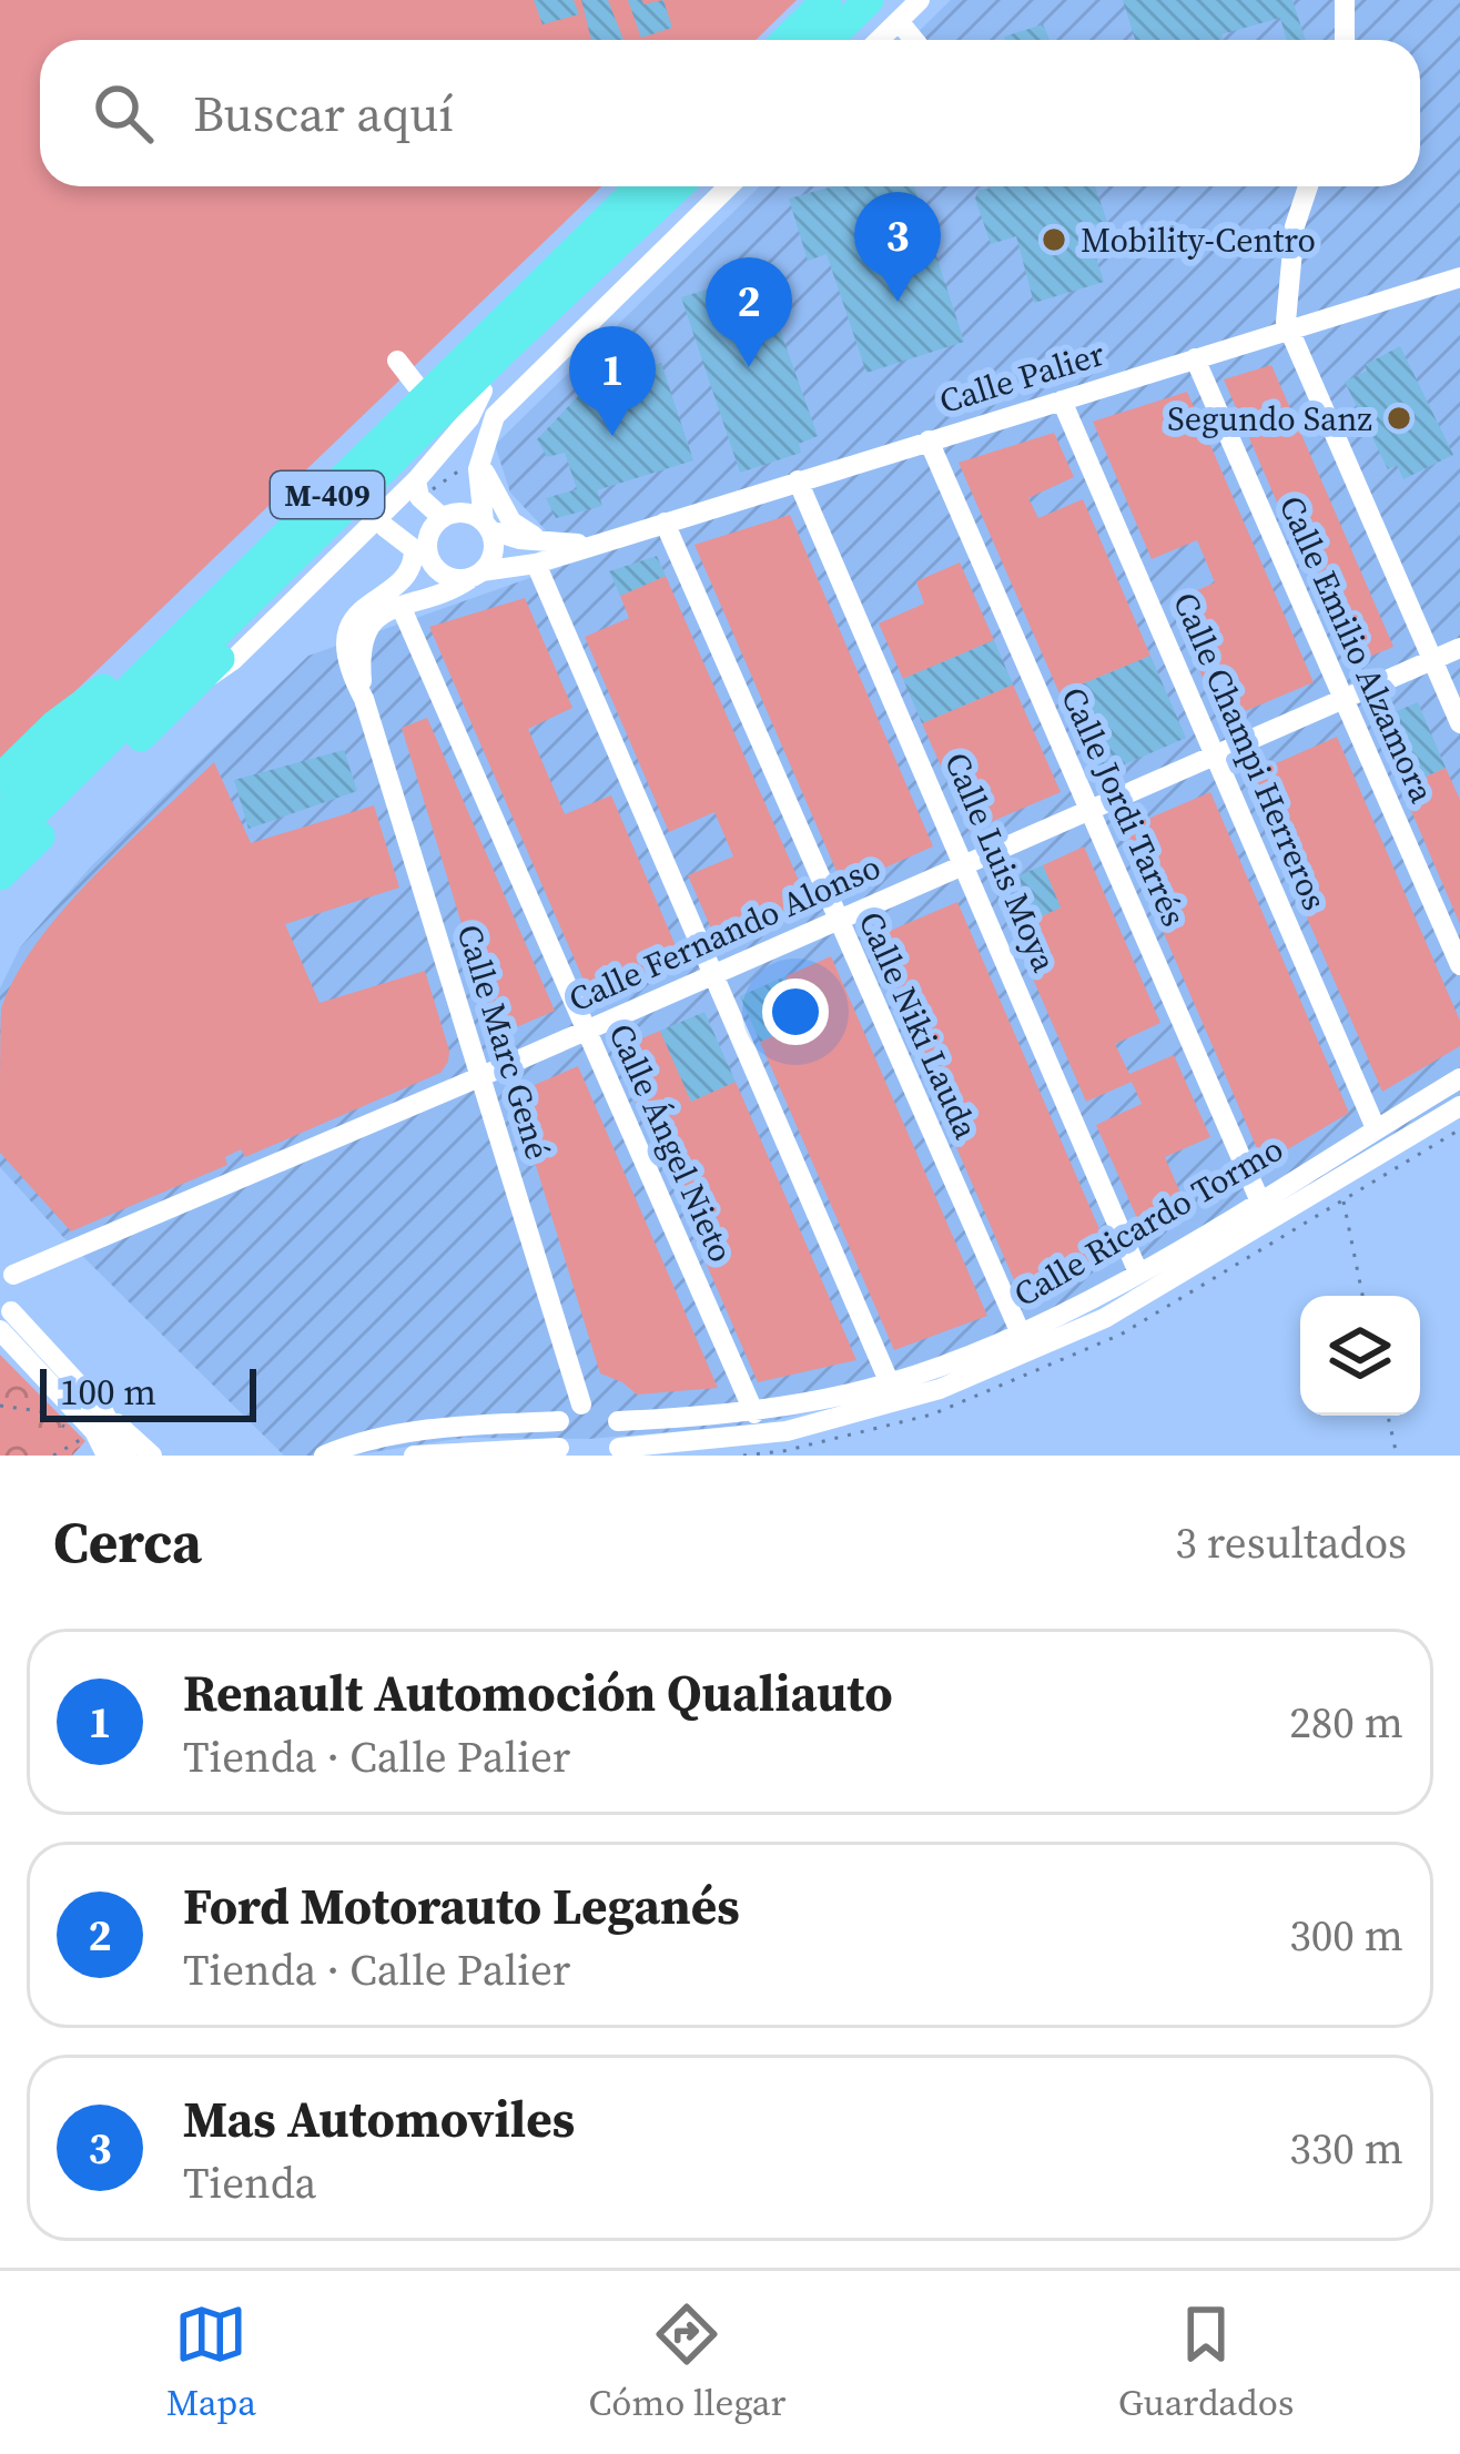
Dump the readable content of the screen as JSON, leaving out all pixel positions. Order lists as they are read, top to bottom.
{
  "streets": {
    "highway": ["M-409"],
    "street": [
      "Calle Palier",
      "Calle Emilio Alzamora",
      "Calle Champi Herreros",
      "Calle Jordi Tarrés",
      "Calle Luis Moya",
      "Calle Fernando Alonso",
      "Calle Niki Lauda",
      "Calle Marc Gené",
      "Calle Ángel Nieto",
      "Calle Ricardo Tormo"
    ]
  },
  "crossings": [
    ["Calle Palier", "Calle Emilio Alzamora"],
    ["Calle Palier", "Calle Champi Herreros"],
    ["Calle Palier", "Calle Jordi Tarrés"],
    ["Calle Palier", "Calle Luis Moya"],
    ["Calle Palier", "Calle Niki Lauda"],
    ["Calle Palier", "Calle Marc Gené"],
    ["Calle Palier", "Calle Ángel Nieto"],
    ["Calle Emilio Alzamora", "Calle Fernando Alonso"],
    ["Calle Champi Herreros", "Calle Fernando Alonso"],
    ["Calle Champi Herreros", "Calle Ricardo Tormo"],
    ["Calle Jordi Tarrés", "Calle Fernando Alonso"],
    ["Calle Jordi Tarrés", "Calle Ricardo Tormo"],
    ["Calle Luis Moya", "Calle Fernando Alonso"],
    ["Calle Luis Moya", "Calle Ricardo Tormo"],
    ["Calle Fernando Alonso", "Calle Niki Lauda"],
    ["Calle Fernando Alonso", "Calle Marc Gené"],
    ["Calle Fernando Alonso", "Calle Ángel Nieto"],
    ["Calle Niki Lauda", "Calle Ricardo Tormo"],
    ["Calle Marc Gené", "Calle Ricardo Tormo"],
    ["Calle Ángel Nieto", "Calle Ricardo Tormo"]
  ],
  "places": ["Mobility-Centro", "Segundo Sanz"],
  "scale_bar": "100 m",
  "page": {
    "search": "Buscar aquí",
    "pins": ["3", "2", "1"],
    "scale": "100 m",
    "heading": ["Cerca", "3 resultados"],
    "list": [
      {
        "mark": "1",
        "name": "Renault Automoción Qualiauto",
        "note": "Tienda · Calle Palier",
        "value": "280 m"
      },
      {
        "mark": "2",
        "name": "Ford Motorauto Leganés",
        "note": "Tienda · Calle Palier",
        "value": "300 m"
      },
      {
        "mark": "3",
        "name": "Mas Automoviles",
        "note": "Tienda",
        "value": "330 m"
      }
    ],
    "nav": ["Mapa", "Cómo llegar", "Guardados"]
  }
}
